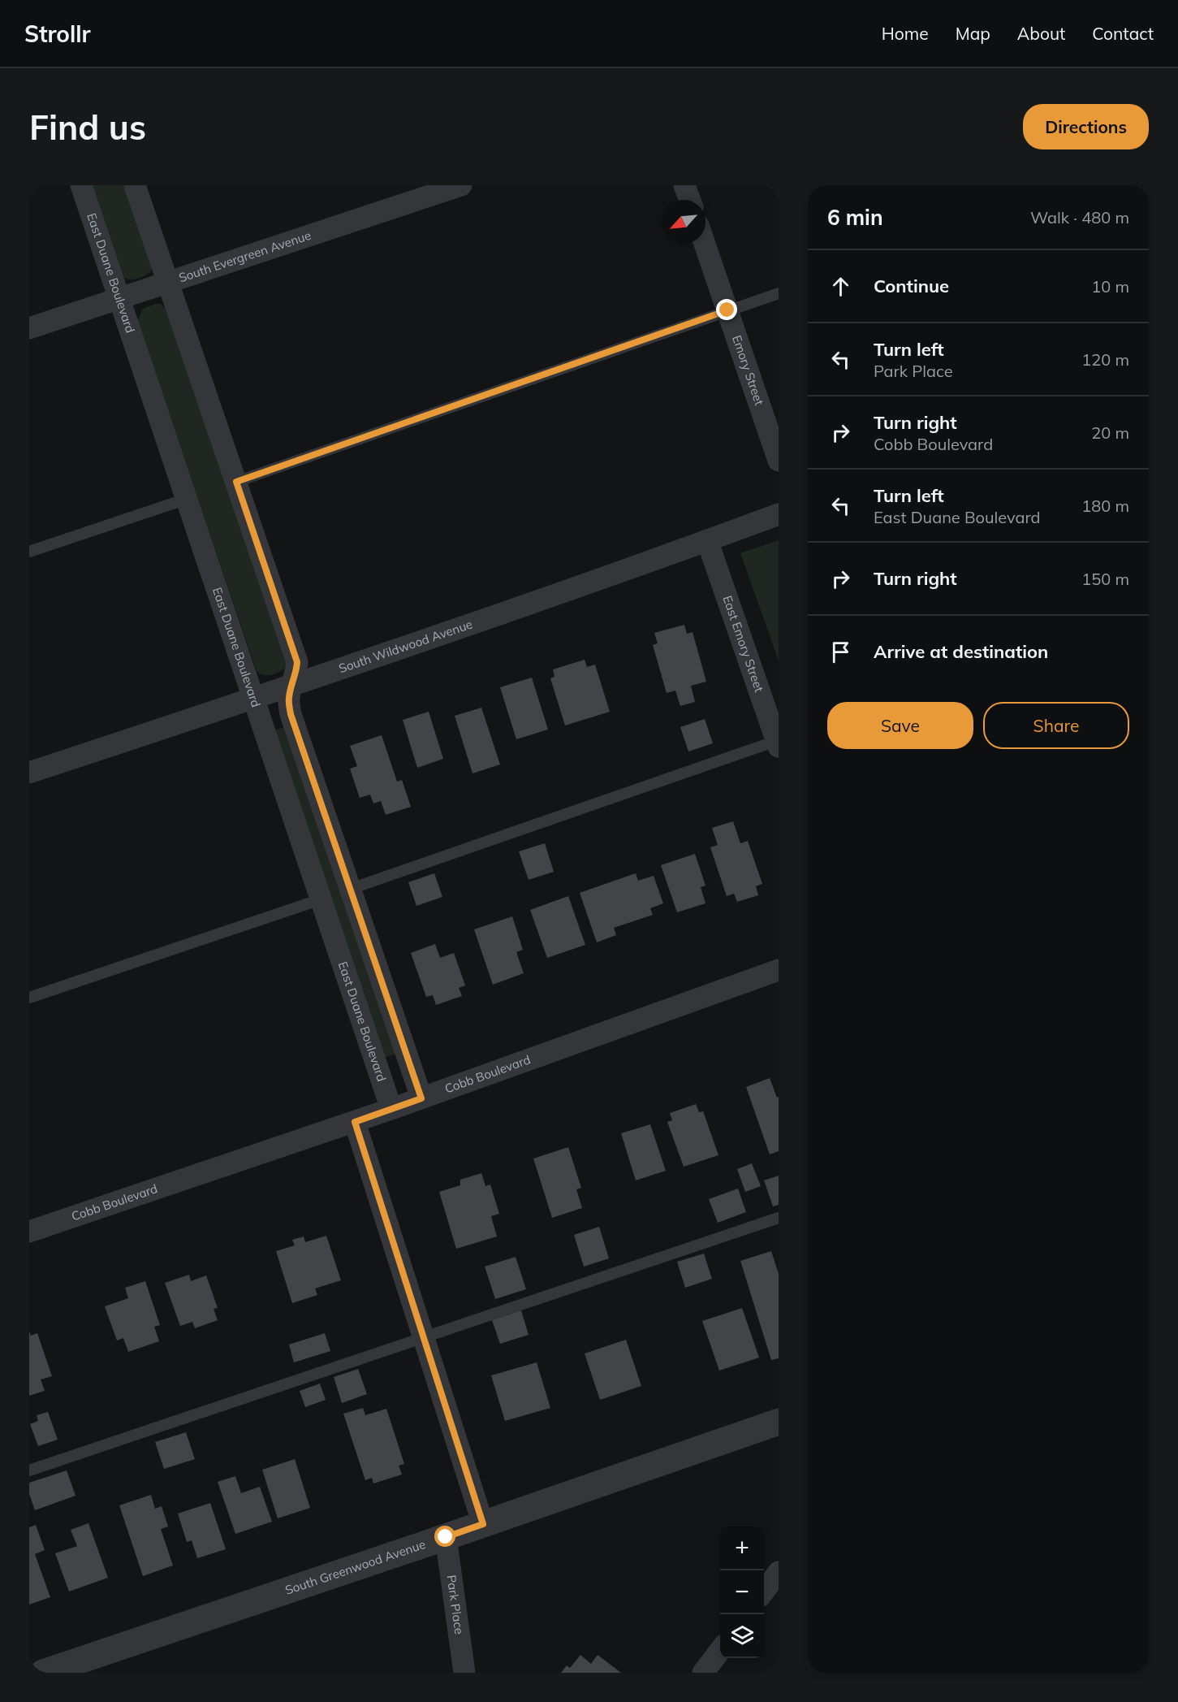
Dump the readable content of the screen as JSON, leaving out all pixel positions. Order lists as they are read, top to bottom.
{
  "streets": {
    "street": [
      "South Evergreen Avenue",
      "East Duane Boulevard",
      "Emory Street",
      "East Emory Street",
      "South Wildwood Avenue",
      "Cobb Boulevard",
      "South Greenwood Avenue",
      "Park Place"
    ]
  },
  "crossings": [
    ["South Evergreen Avenue", "East Duane Boulevard"],
    ["East Duane Boulevard", "South Wildwood Avenue"],
    ["East Duane Boulevard", "Cobb Boulevard"],
    ["East Emory Street", "South Wildwood Avenue"],
    ["South Greenwood Avenue", "Park Place"]
  ],
  "north": "bottom left",
  "page": {
    "header": "Strollr",
    "nav": [
      "Home",
      "Map",
      "About",
      "Contact"
    ],
    "buttons": [
      "Directions",
      ["Save", "Share"]
    ],
    "title": "Find us",
    "heading": ["6 min", "Walk · 480 m"],
    "list": [
      ["Continue", "10 m"],
      ["Turn left", "Park Place", "120 m"],
      ["Turn right", "Cobb Boulevard", "20 m"],
      ["Turn left", "East Duane Boulevard", "180 m"],
      ["Turn right", "150 m"],
      "Arrive at destination"
    ],
    "map_buttons": ["+", "−"]
  }
}
